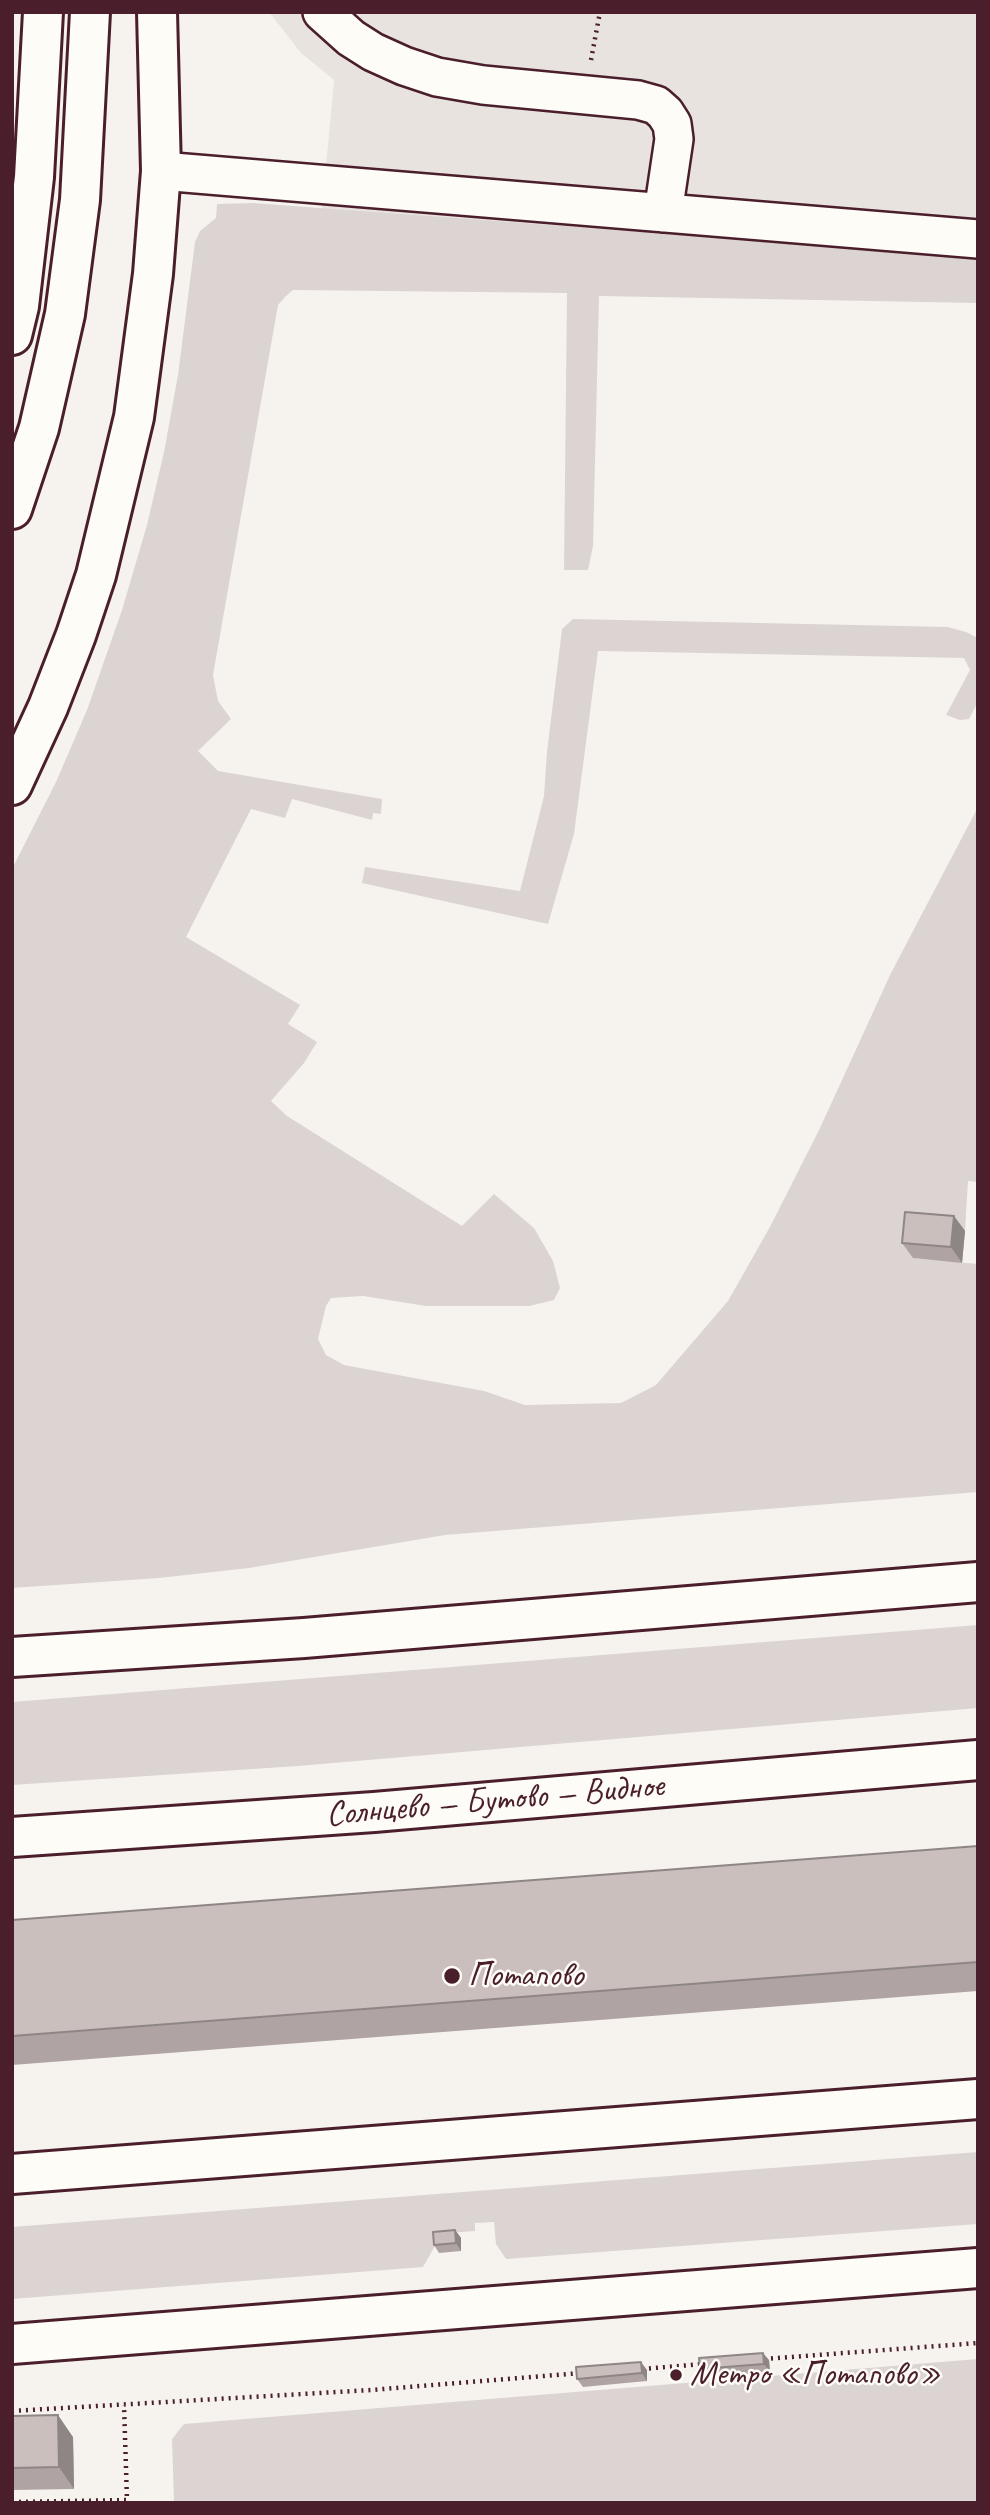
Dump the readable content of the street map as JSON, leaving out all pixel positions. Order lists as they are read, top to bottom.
{
  "streets": {
    "main road": ["Солнцево — Бутово — Видное"]
  },
  "places": ["Потапово", "Метро «Потапово»"]
}
